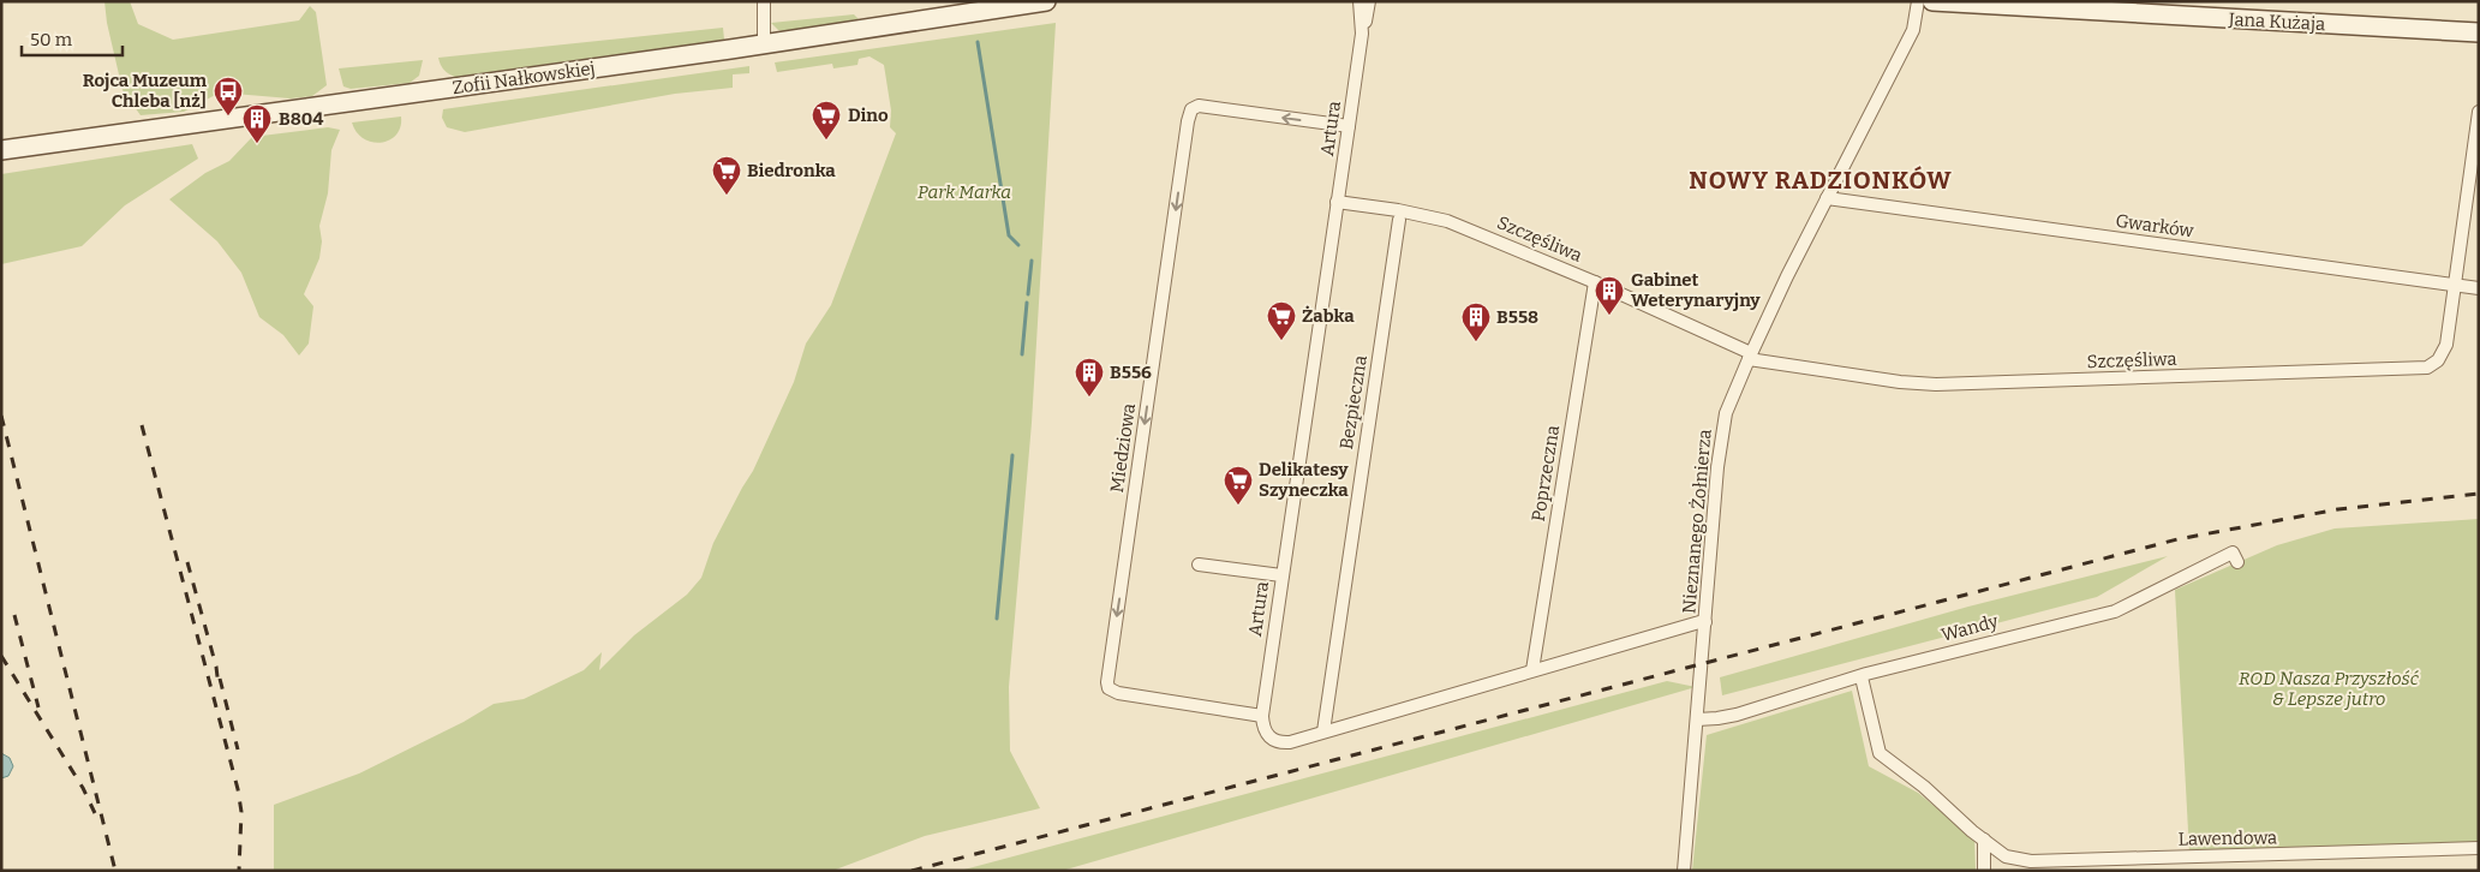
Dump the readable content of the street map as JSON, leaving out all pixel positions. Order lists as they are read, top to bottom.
{
  "streets": {
    "street": [
      "Jana Kużaja",
      "Zofii Nałkowskiej",
      "Artura",
      "Gwarków",
      "Szczęśliwa",
      "Bezpieczna",
      "Miedziowa",
      "Poprzeczna",
      "Nieznanego Żołnierza",
      "Wandy",
      "Lawendowa"
    ]
  },
  "crossings": [
    ["Artura", "Szczęśliwa"],
    ["Artura", "Miedziowa"],
    ["Gwarków", "Szczęśliwa"],
    ["Gwarków", "Nieznanego Żołnierza"],
    ["Szczęśliwa", "Poprzeczna"],
    ["Szczęśliwa", "Nieznanego Żołnierza"],
    ["Nieznanego Żołnierza", "Wandy"],
    ["Wandy", "Lawendowa"]
  ],
  "districts": ["NOWY RADZIONKÓW"],
  "parks": ["Park Marka", "ROD Nasza Przyszłość & Lepsze jutro"],
  "places": {
    "bus stop": ["Rojca Muzeum Chleba [nż]"],
    "supermarket": [
      "Dino",
      "Biedronka",
      "Żabka",
      "Delikatesy Szyneczka"
    ],
    "building": [
      "B804",
      "Gabinet Weterynaryjny",
      "B558",
      "B556"
    ]
  },
  "scale_bar": "50 m"
}
